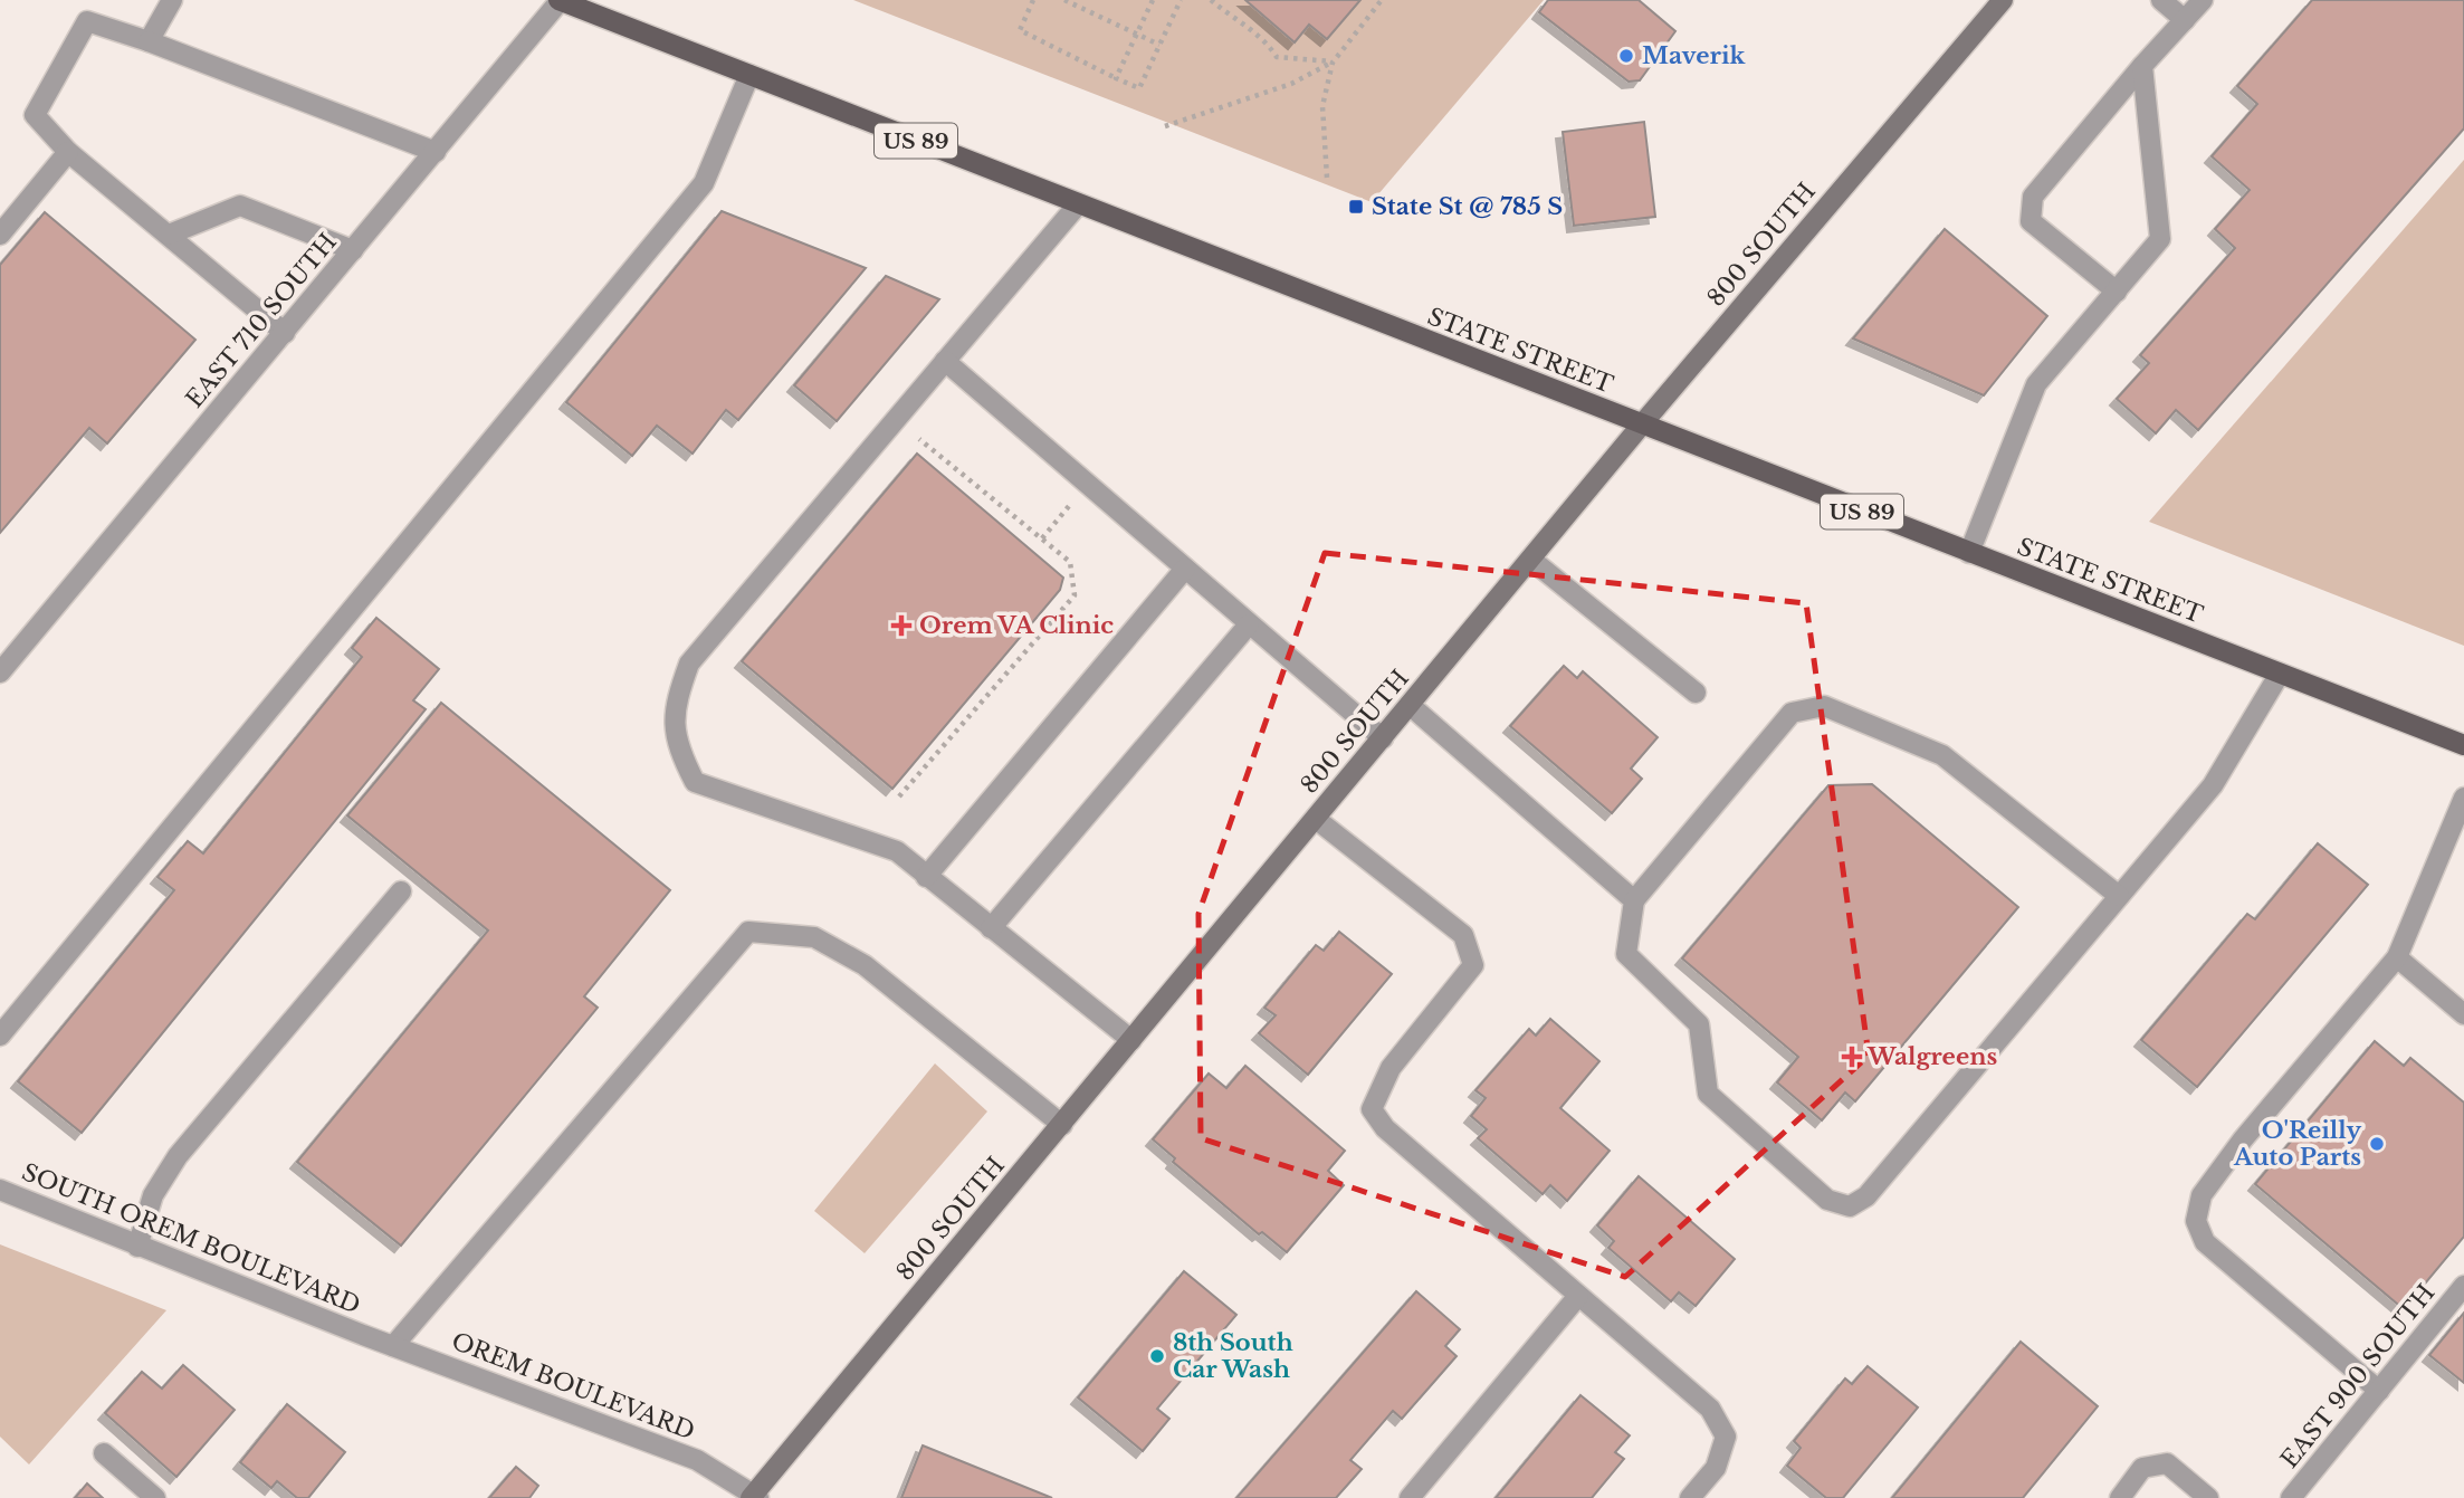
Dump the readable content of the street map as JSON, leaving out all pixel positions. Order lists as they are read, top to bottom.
{
  "streets": {
    "main road": ["US 89", "800 SOUTH", "STATE STREET"],
    "street": [
      "EAST 710 SOUTH",
      "SOUTH OREM BOULEVARD",
      "EAST 900 SOUTH",
      "OREM BOULEVARD"
    ]
  },
  "crossings": [
    ["800 SOUTH", "STATE STREET"],
    ["800 SOUTH", "OREM BOULEVARD"],
    ["EAST 710 SOUTH", "STATE STREET"],
    ["SOUTH OREM BOULEVARD", "OREM BOULEVARD"]
  ],
  "places": {
    "other": ["Maverik", "O'Reilly Auto Parts", "8th South Car Wash"],
    "transit": ["State St @ 785 S"],
    "health": ["Orem VA Clinic", "Walgreens"]
  }
}
